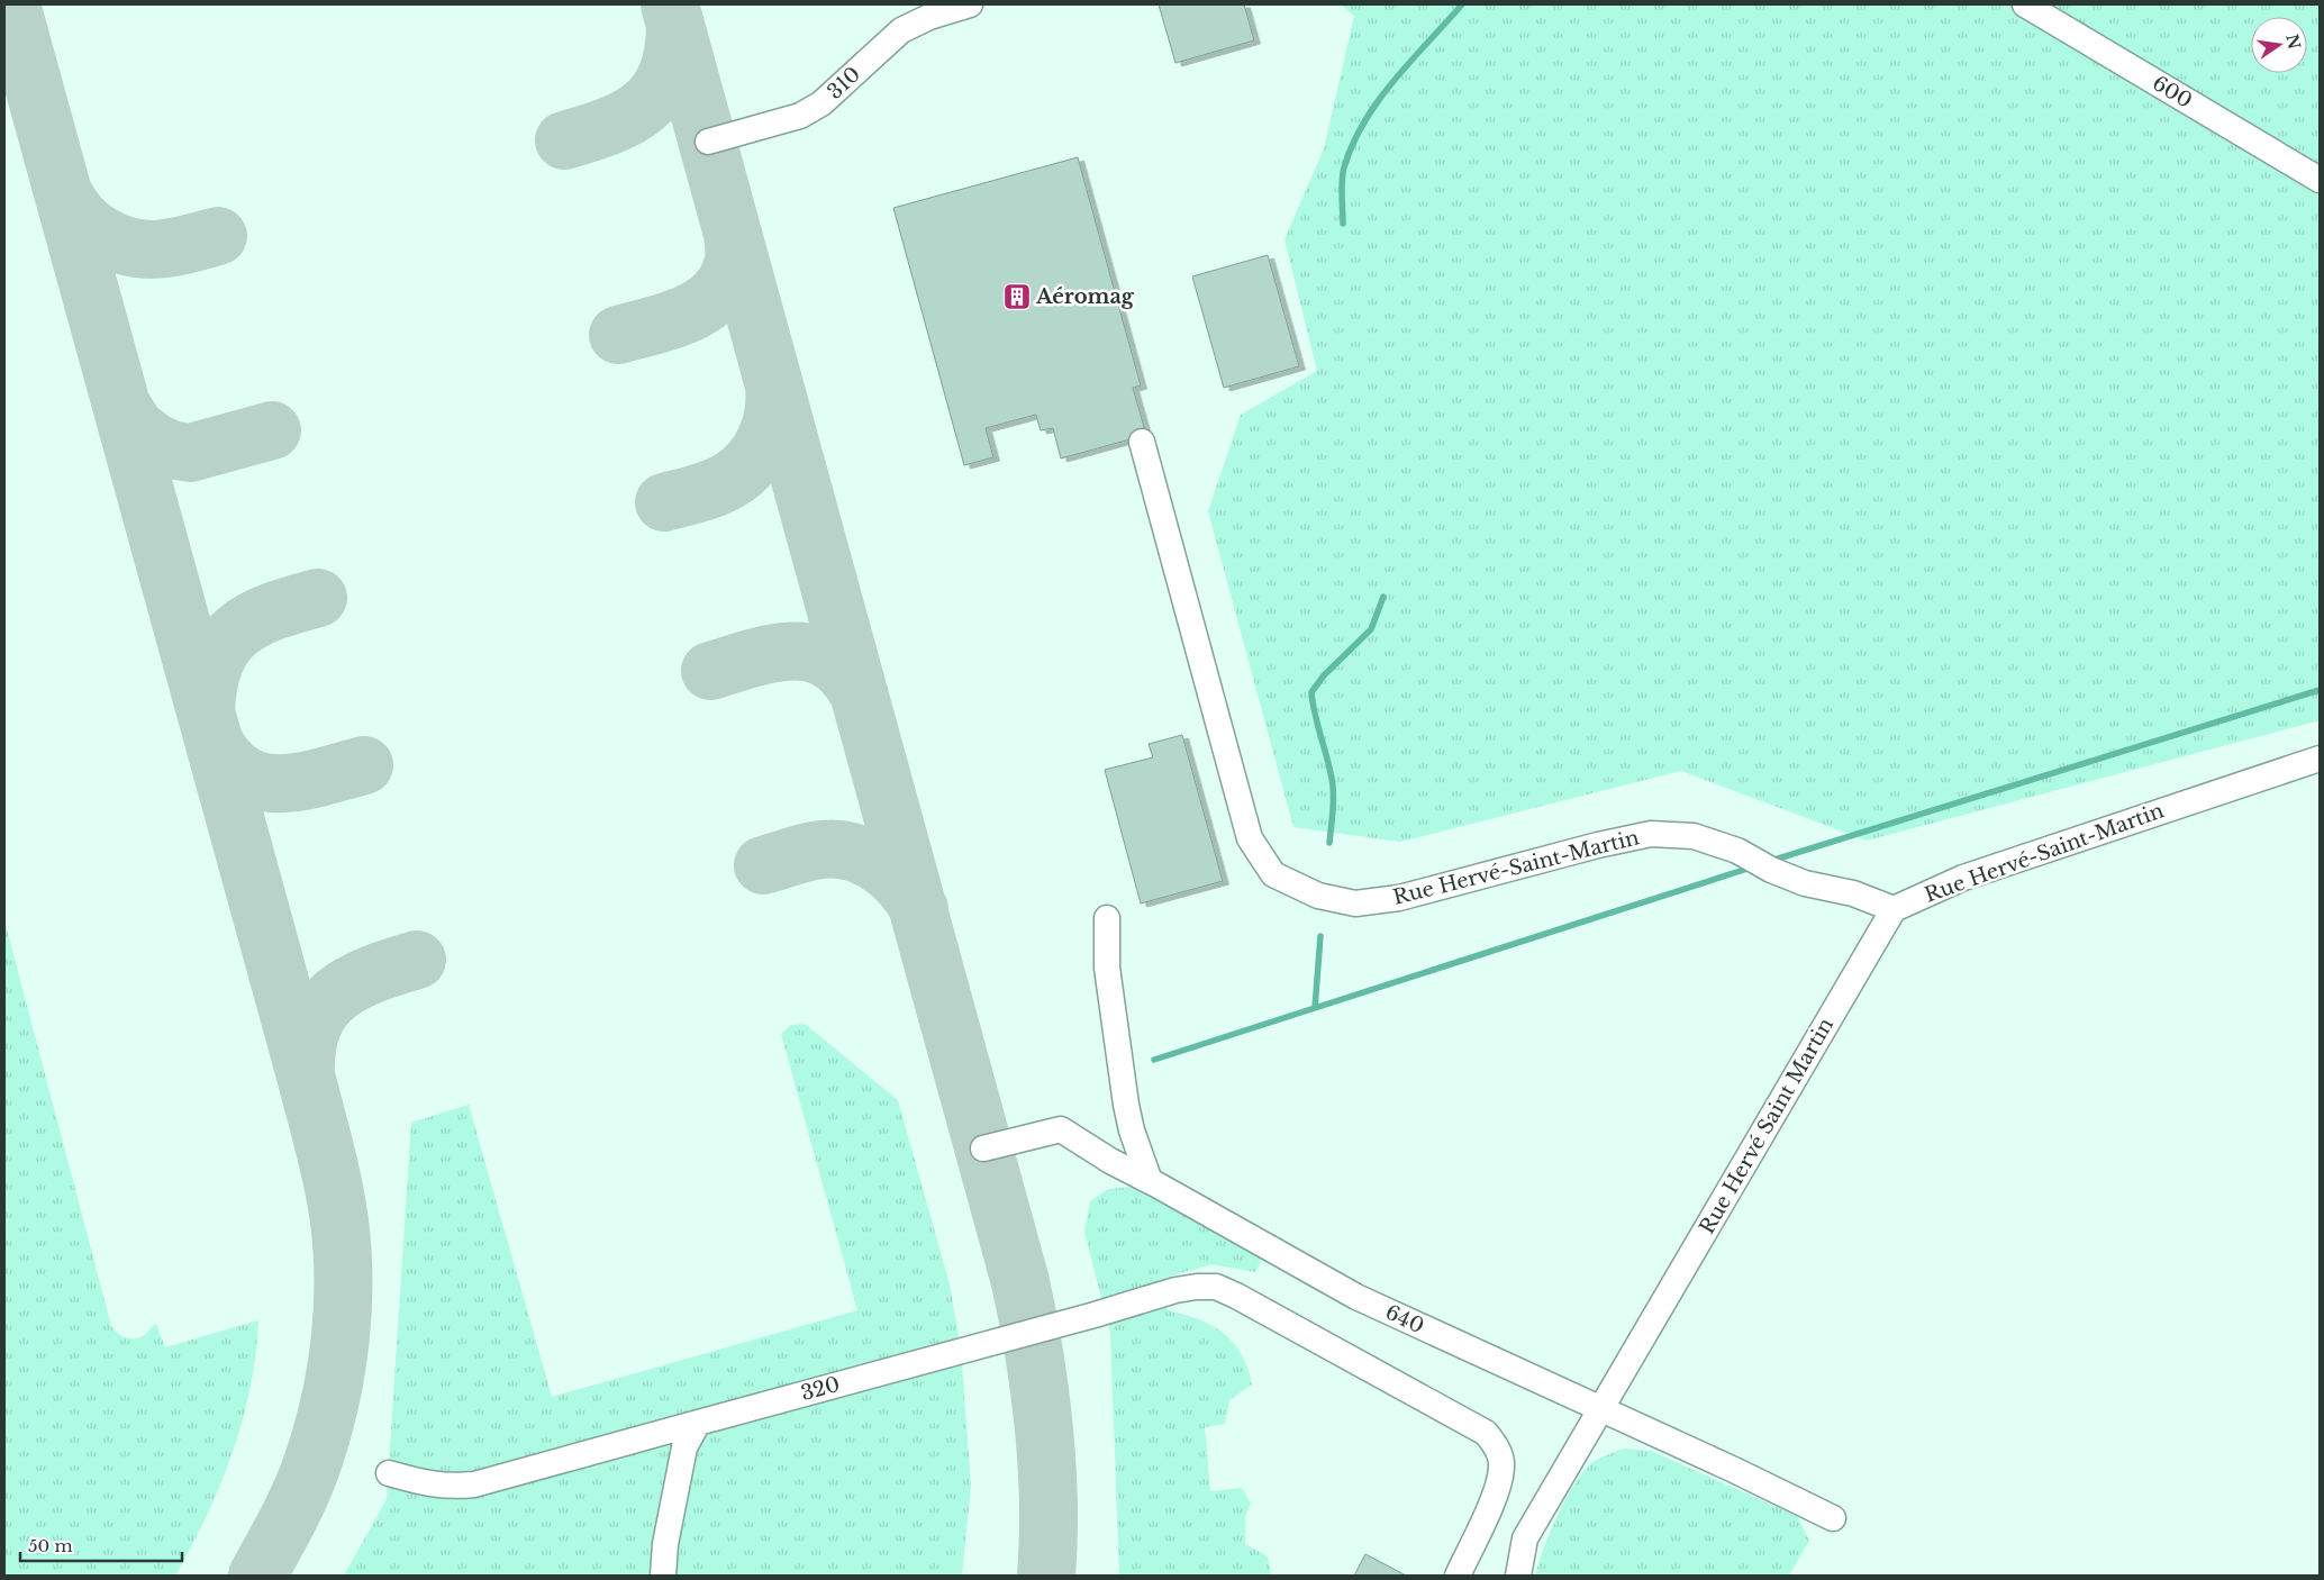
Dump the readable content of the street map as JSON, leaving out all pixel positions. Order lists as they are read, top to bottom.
{
  "streets": {
    "lane": [
      "310",
      "600",
      "Rue Hervé-Saint-Martin",
      "Rue Hervé Saint Martin",
      "640",
      "320"
    ]
  },
  "crossings": [
    ["Rue Hervé-Saint-Martin", "Rue Hervé Saint Martin"],
    ["Rue Hervé Saint Martin", "640"]
  ],
  "places": {
    "building": ["Aéromag"]
  },
  "scale_bar": "50 m",
  "north": "right"
}
